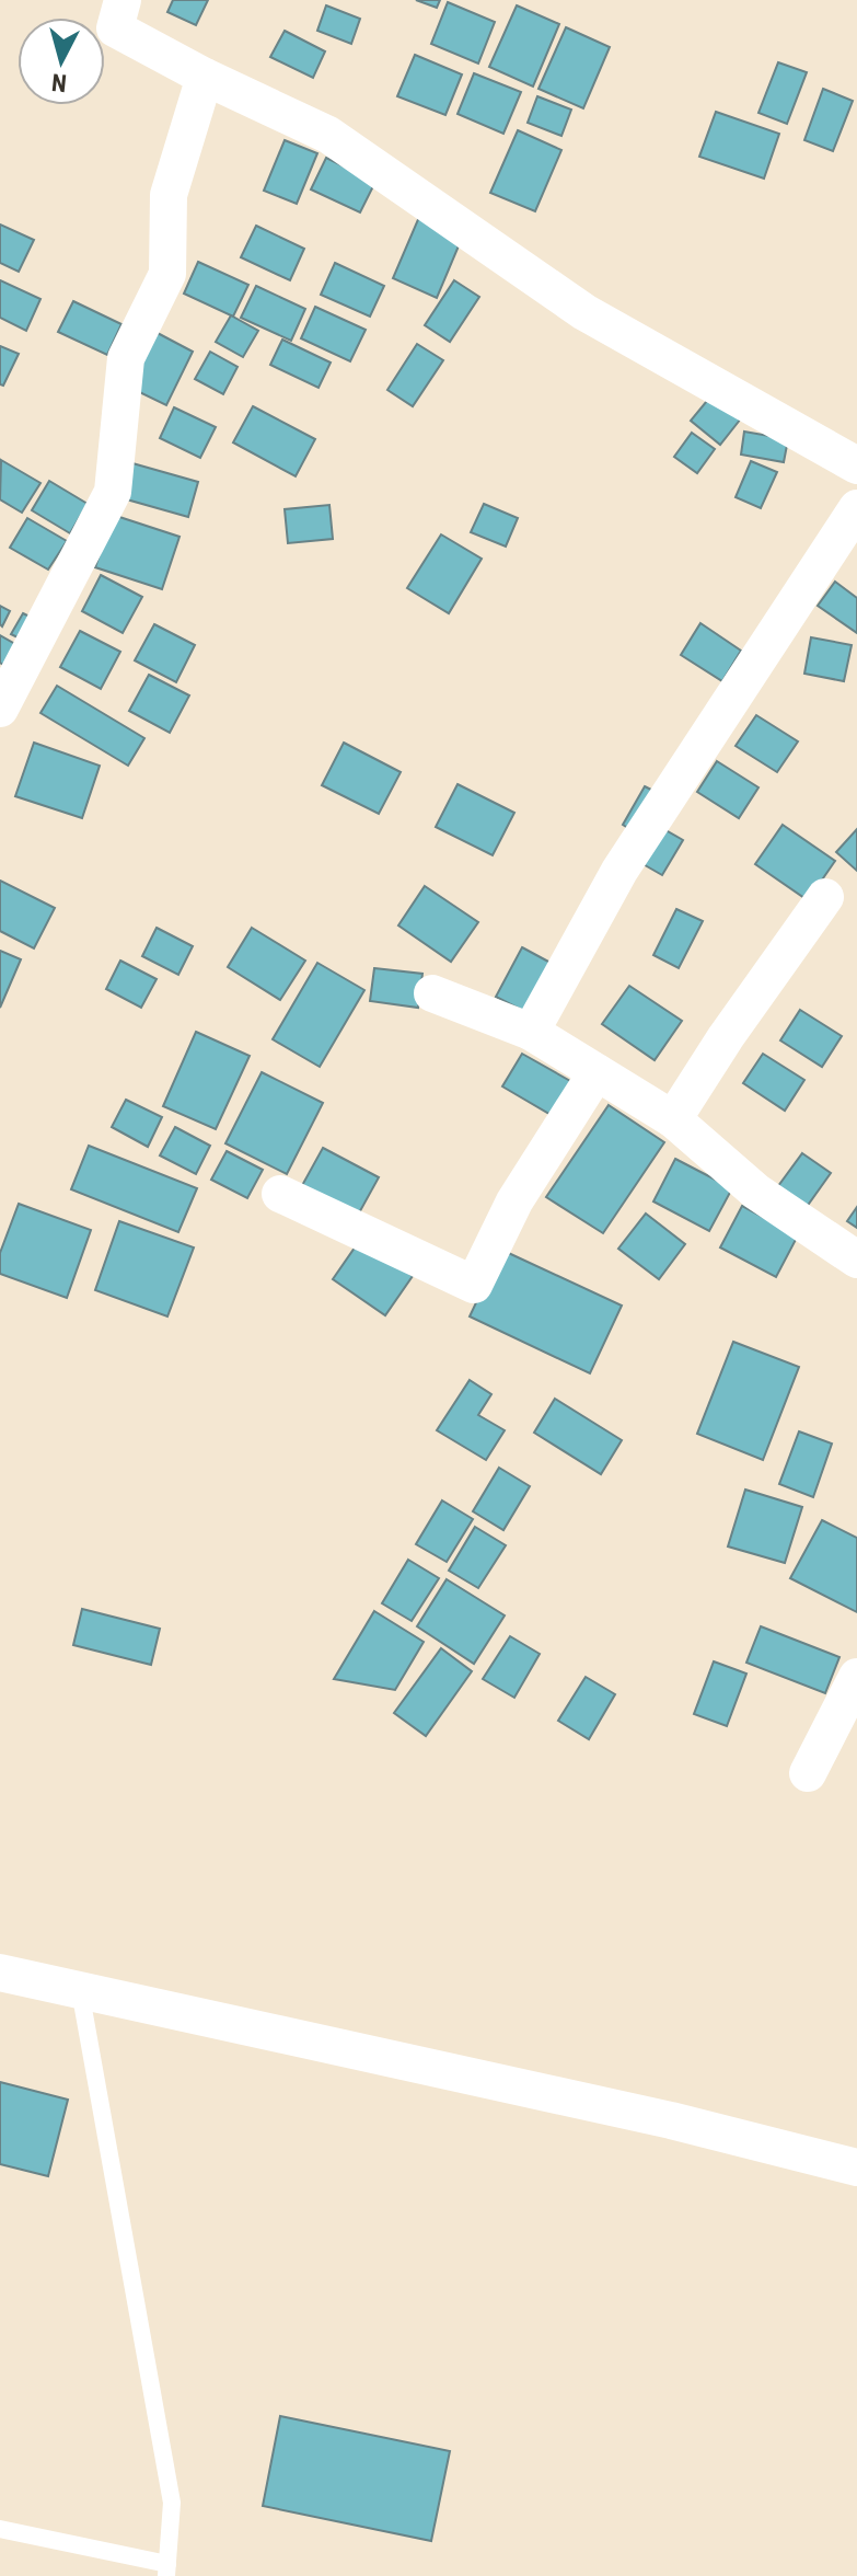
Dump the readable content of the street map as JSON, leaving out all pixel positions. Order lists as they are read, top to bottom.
{
  "north": "bottom"
}
